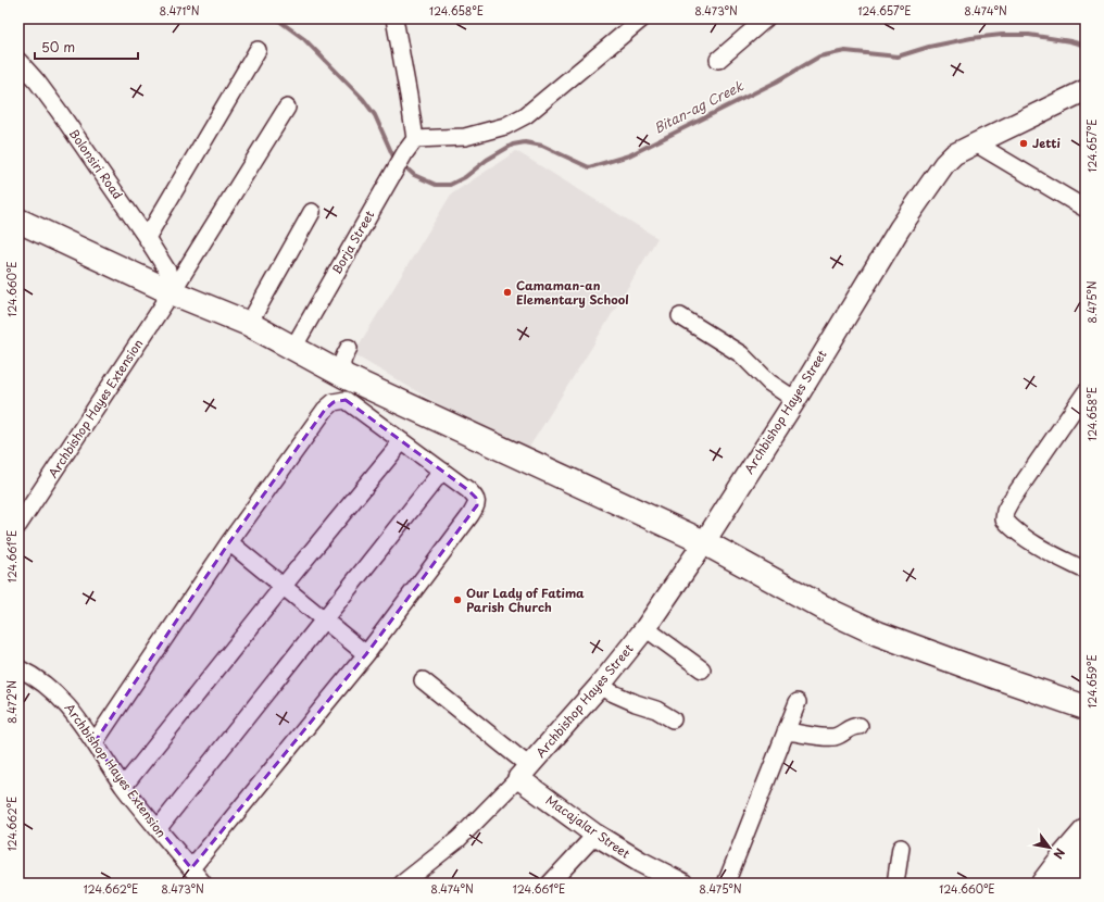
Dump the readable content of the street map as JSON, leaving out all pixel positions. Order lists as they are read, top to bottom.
{
  "streets": {
    "street": [
      "Bolonsiri Road",
      "Borja Street",
      "Archbishop Hayes Extension",
      "Archbishop Hayes Street",
      "Macajalar Street"
    ]
  },
  "crossings": [
    ["Bolonsiri Road", "Archbishop Hayes Extension"],
    ["Archbishop Hayes Street", "Macajalar Street"]
  ],
  "water": ["Bitan-ag Creek"],
  "places": ["Jetti", "Camaman-an Elementary School", "Our Lady of Fatima Parish Church"],
  "scale_bar": "50 m",
  "north": "bottom right",
  "coordinates": [
    "8.471°N",
    "124.658°E",
    "8.473°N",
    "124.657°E",
    "8.474°N",
    "124.660°E",
    "8.475°N",
    "124.661°E",
    "124.659°E",
    "8.472°N",
    "124.662°E"
  ]
}
